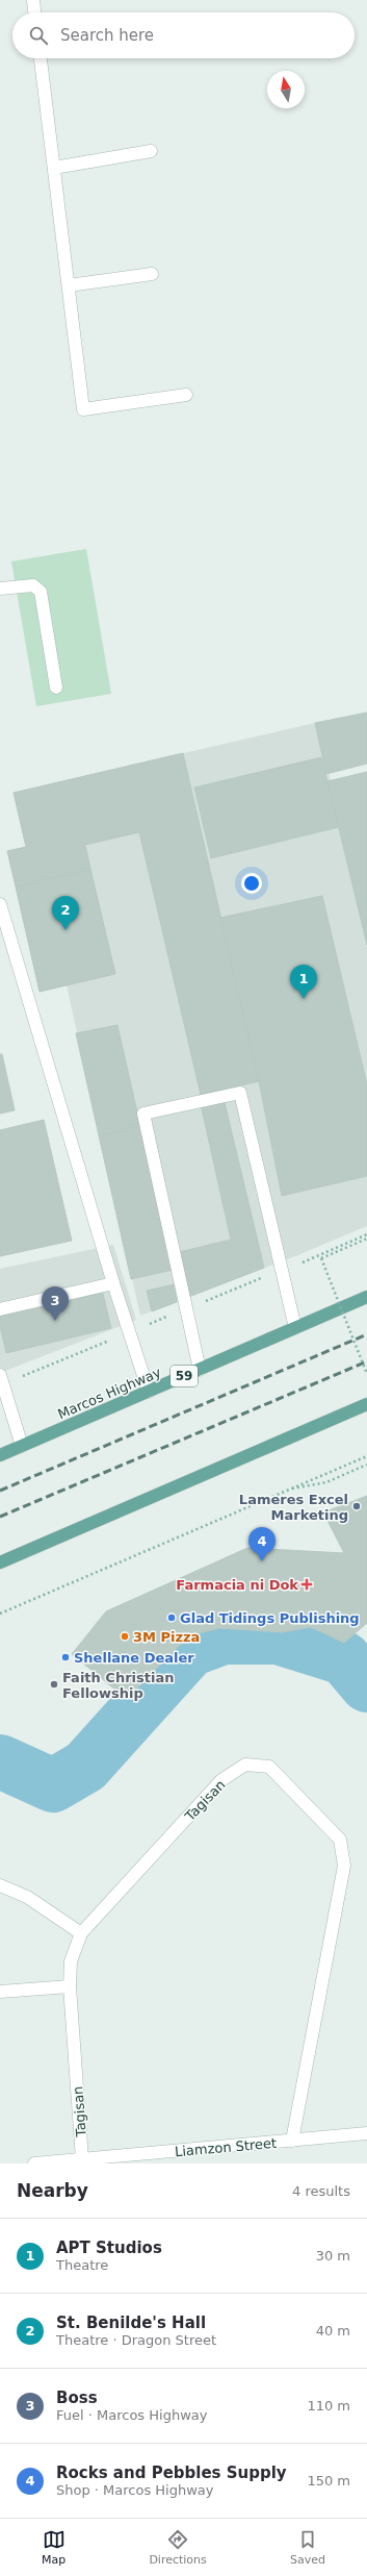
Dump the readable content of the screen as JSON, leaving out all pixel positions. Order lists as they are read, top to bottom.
{
  "streets": {
    "main road": ["59", "Marcos Highway"],
    "street": ["Tagisan", "Liamzon Street"]
  },
  "crossings": [
    ["Tagisan", "Liamzon Street"]
  ],
  "places": {
    "other": [
      "Lameres Excel Marketing",
      "Glad Tidings Publishing",
      "3M Pizza",
      "Shellane Dealer",
      "Faith Christian Fellowship"
    ],
    "health": ["Farmacia ni Dok"]
  },
  "north": "top",
  "page": {
    "search": "Search here",
    "pins": [
      "2",
      "1",
      "3",
      "4"
    ],
    "heading": ["Nearby", "4 results"],
    "list": [
      {
        "mark": "1",
        "name": "APT Studios",
        "note": "Theatre",
        "value": "30 m"
      },
      {
        "mark": "2",
        "name": "St. Benilde's Hall",
        "note": "Theatre · Dragon Street",
        "value": "40 m"
      },
      {
        "mark": "3",
        "name": "Boss",
        "note": "Fuel · Marcos Highway",
        "value": "110 m"
      },
      {
        "mark": "4",
        "name": "Rocks and Pebbles Supply",
        "note": "Shop · Marcos Highway",
        "value": "150 m"
      }
    ],
    "nav": ["Map", "Directions", "Saved"]
  }
}
